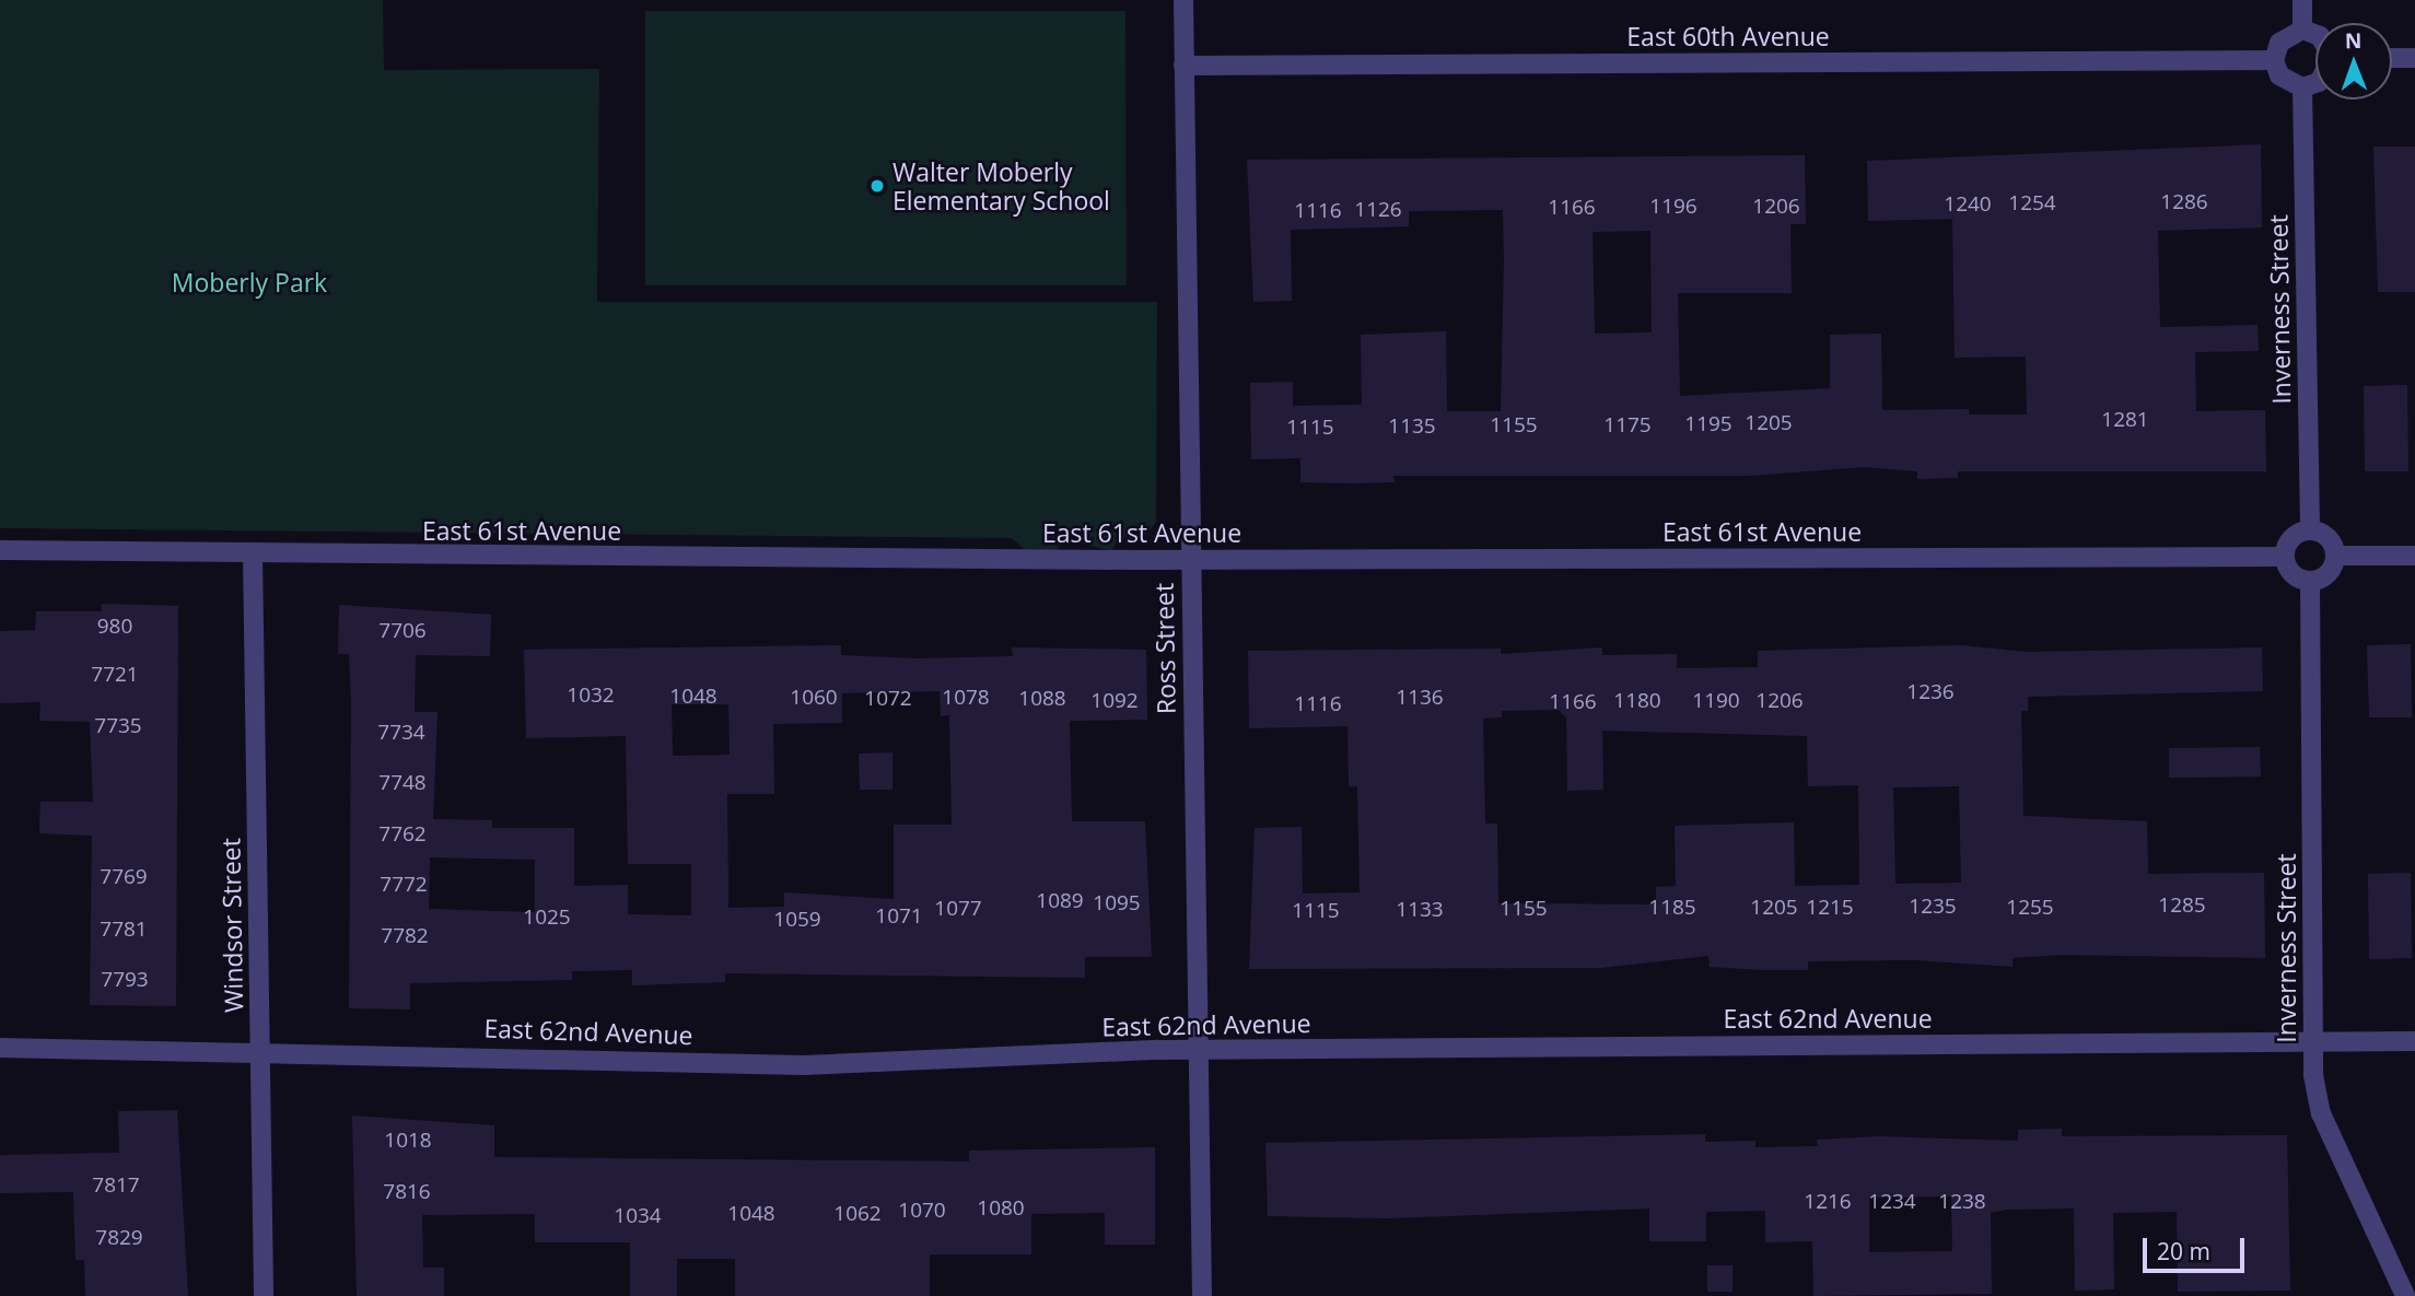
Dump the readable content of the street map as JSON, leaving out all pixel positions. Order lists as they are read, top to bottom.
{
  "streets": {
    "street": [
      "East 60th Avenue",
      "Inverness Street",
      "East 61st Avenue",
      "Ross Street",
      "Windsor Street",
      "East 62nd Avenue"
    ]
  },
  "crossings": [
    ["East 60th Avenue", "Ross Street"],
    ["Inverness Street", "East 61st Avenue"],
    ["Inverness Street", "East 62nd Avenue"],
    ["East 61st Avenue", "Ross Street"],
    ["East 61st Avenue", "Windsor Street"],
    ["Ross Street", "East 62nd Avenue"],
    ["Windsor Street", "East 62nd Avenue"]
  ],
  "parks": ["Moberly Park"],
  "places": ["Walter Moberly Elementary School"],
  "house_numbers": [
    "1286",
    "1254",
    "1240",
    "1196",
    "1206",
    "1166",
    "1126",
    "1116",
    "1281",
    "1205",
    "1195",
    "1155",
    "1175",
    "1135",
    "1115",
    "980",
    "7706",
    "7721",
    "1236",
    "1032",
    "1048",
    "1060",
    "1078",
    "1136",
    "1072",
    "1088",
    "1092",
    "1180",
    "1190",
    "1206",
    "1166",
    "1116",
    "7735",
    "7734",
    "7748",
    "7762",
    "7769",
    "7772",
    "1089",
    "1095",
    "1285",
    "1235",
    "1185",
    "1205",
    "1215",
    "1255",
    "1077",
    "1155",
    "1133",
    "1115",
    "1071",
    "1025",
    "1059",
    "7781",
    "7782",
    "7793",
    "1018",
    "7817",
    "7816",
    "1216",
    "1234",
    "1238",
    "1080",
    "1070",
    "1048",
    "1062",
    "1034",
    "7829"
  ],
  "scale_bar": "20 m",
  "north": "top"
}
